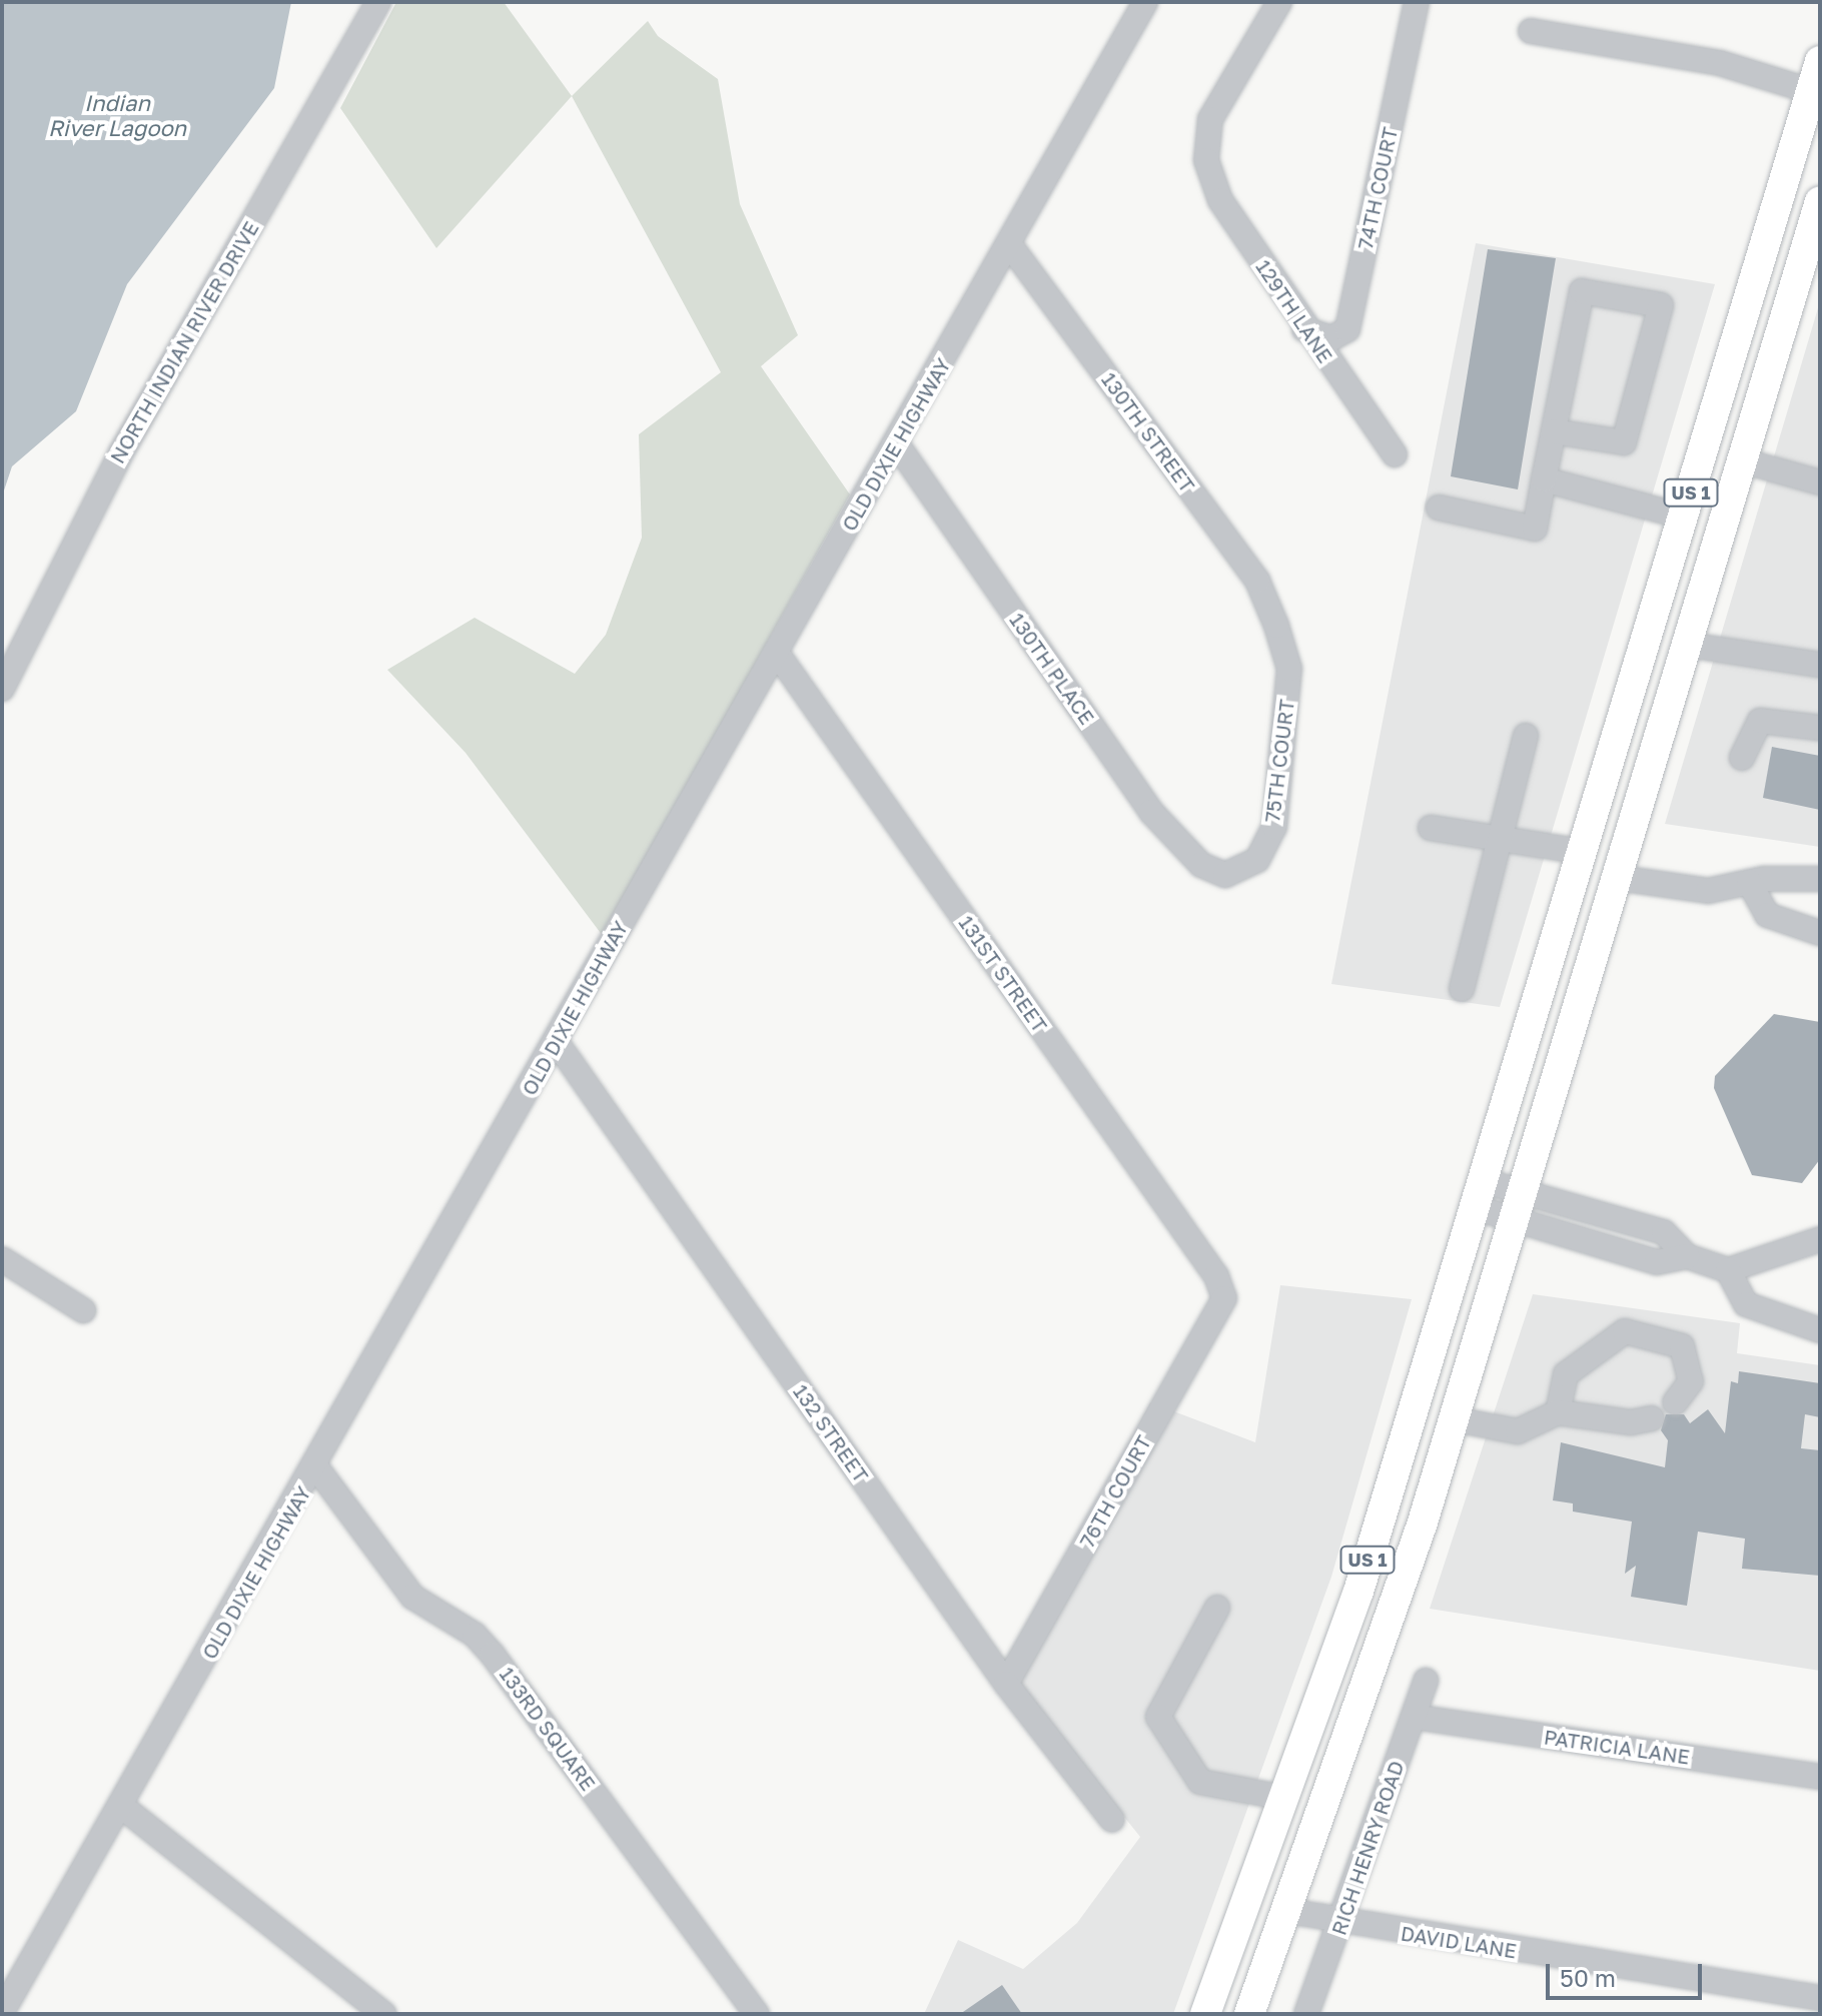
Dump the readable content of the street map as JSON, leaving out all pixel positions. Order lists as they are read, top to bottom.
{
  "streets": {
    "main road": ["US 1"],
    "street": [
      "74TH COURT",
      "129TH LANE",
      "NORTH INDIAN RIVER DRIVE",
      "130TH STREET",
      "OLD DIXIE HIGHWAY",
      "130TH PLACE",
      "75TH COURT",
      "131ST STREET",
      "132 STREET",
      "76TH COURT",
      "133RD SQUARE",
      "PATRICIA LANE",
      "RICH HENRY ROAD",
      "DAVID LANE"
    ]
  },
  "crossings": [
    ["74TH COURT", "129TH LANE"],
    ["130TH STREET", "OLD DIXIE HIGHWAY"],
    ["130TH STREET", "75TH COURT"],
    ["OLD DIXIE HIGHWAY", "130TH PLACE"],
    ["OLD DIXIE HIGHWAY", "131ST STREET"],
    ["OLD DIXIE HIGHWAY", "132 STREET"],
    ["OLD DIXIE HIGHWAY", "133RD SQUARE"],
    ["US 1", "DAVID LANE"],
    ["130TH PLACE", "75TH COURT"],
    ["131ST STREET", "76TH COURT"],
    ["132 STREET", "76TH COURT"],
    ["PATRICIA LANE", "RICH HENRY ROAD"],
    ["RICH HENRY ROAD", "DAVID LANE"]
  ],
  "water": ["Indian River Lagoon"],
  "scale_bar": "50 m"
}
